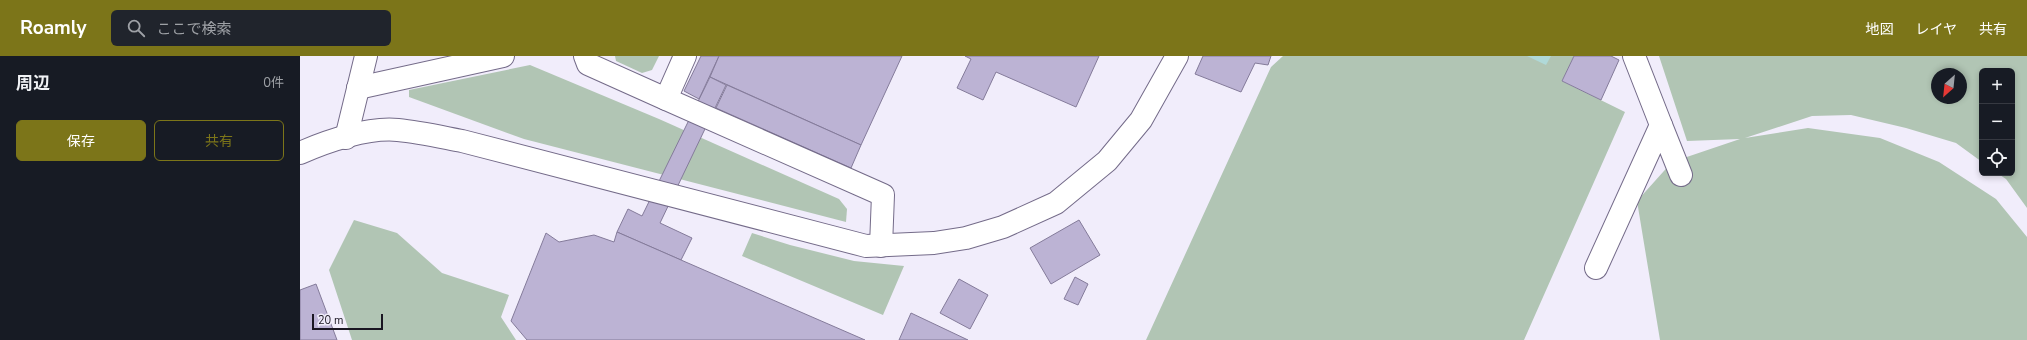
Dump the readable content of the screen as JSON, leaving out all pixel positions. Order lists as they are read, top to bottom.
{
  "scale_bar": "20 m",
  "north": "bottom left",
  "page": {
    "header": "Roamly",
    "search": "ここで検索",
    "nav": ["地図", "レイヤ", "共有"],
    "heading": ["周辺", "0件"],
    "map_buttons": ["+", "−"],
    "buttons": ["保存", "共有"],
    "scale": "20 m"
  }
}
